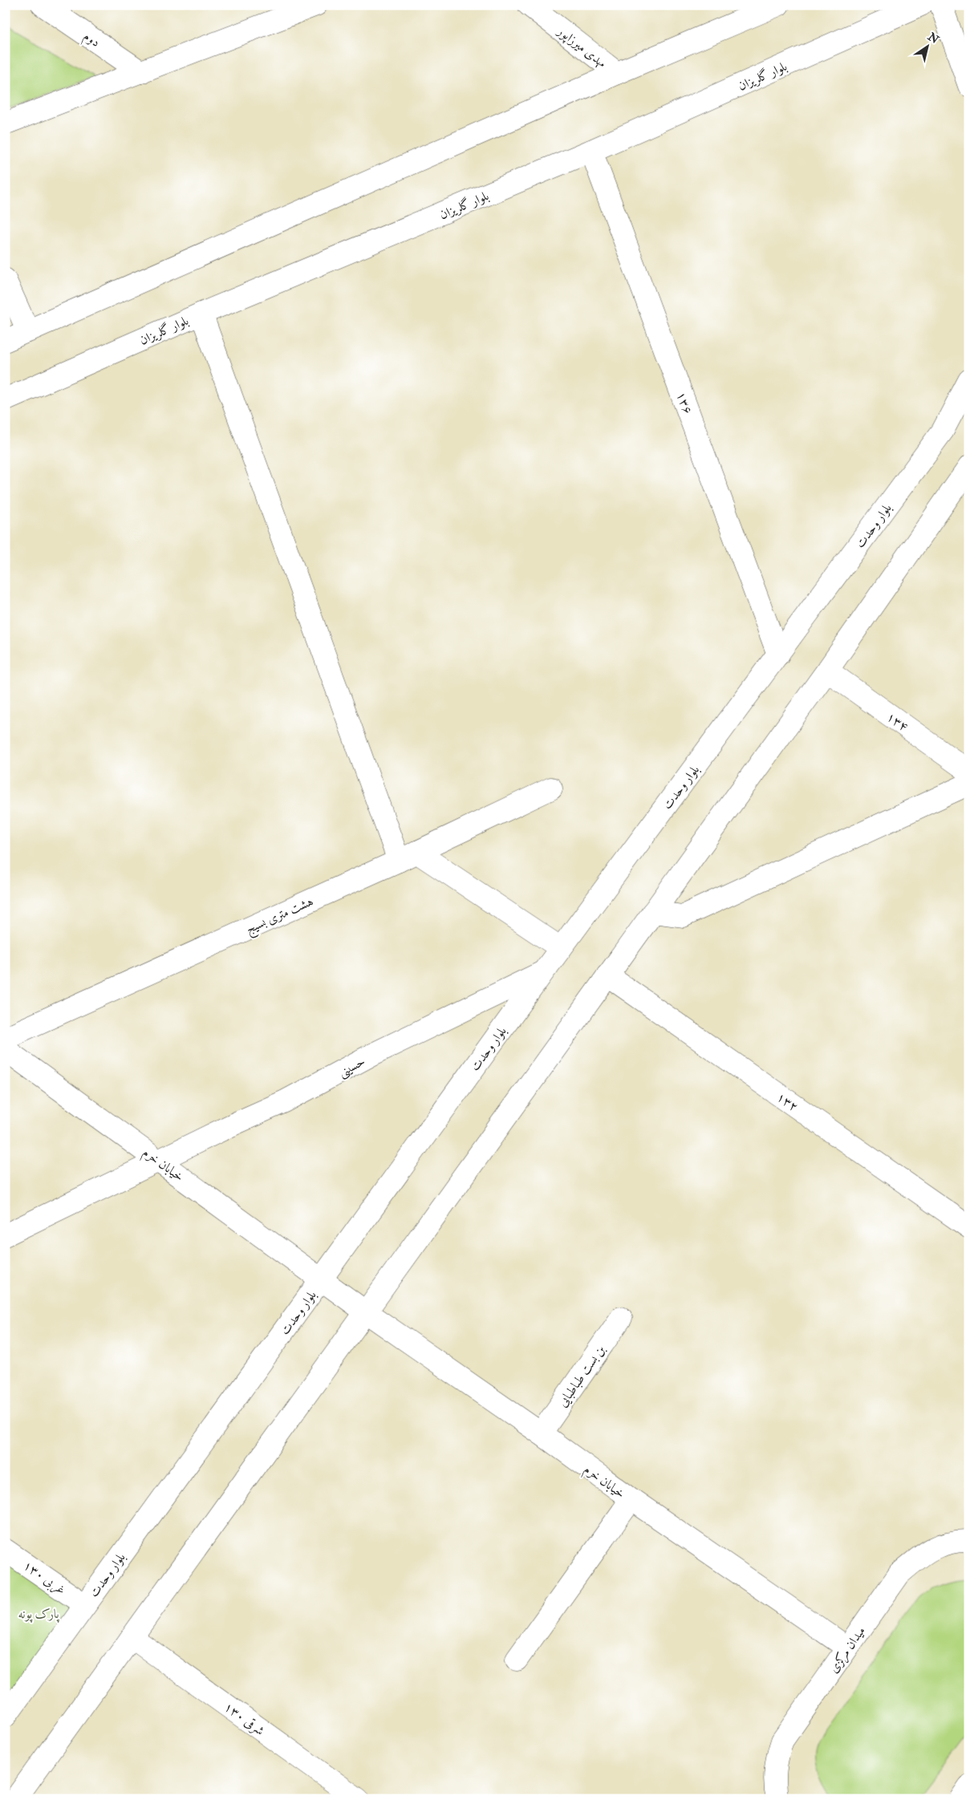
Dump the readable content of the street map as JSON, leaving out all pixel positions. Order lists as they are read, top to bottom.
{
  "streets": {
    "street": [
      "دوم",
      "مهدی میرزاپور",
      "بلوار گلریزان",
      "۱۳۶",
      "بلوار وحدت",
      "۱۳۴",
      "هشت متری بسیج",
      "حسینی",
      "۱۳۲",
      "خیابان خرم",
      "بن بست طباطبایی",
      "۱۳۰ غربی",
      "میدان مرکزی",
      "۱۳۰ شرقی"
    ]
  },
  "crossings": [
    ["بلوار گلریزان", "۱۳۶"],
    ["۱۳۶", "بلوار وحدت"],
    ["بلوار وحدت", "حسینی"],
    ["بلوار وحدت", "خیابان خرم"],
    ["بلوار وحدت", "۱۳۰ غربی"],
    ["حسینی", "خیابان خرم"],
    ["خیابان خرم", "بن بست طباطبایی"],
    ["خیابان خرم", "میدان مرکزی"]
  ],
  "parks": ["پارک پونه"],
  "north": "top right"
}
